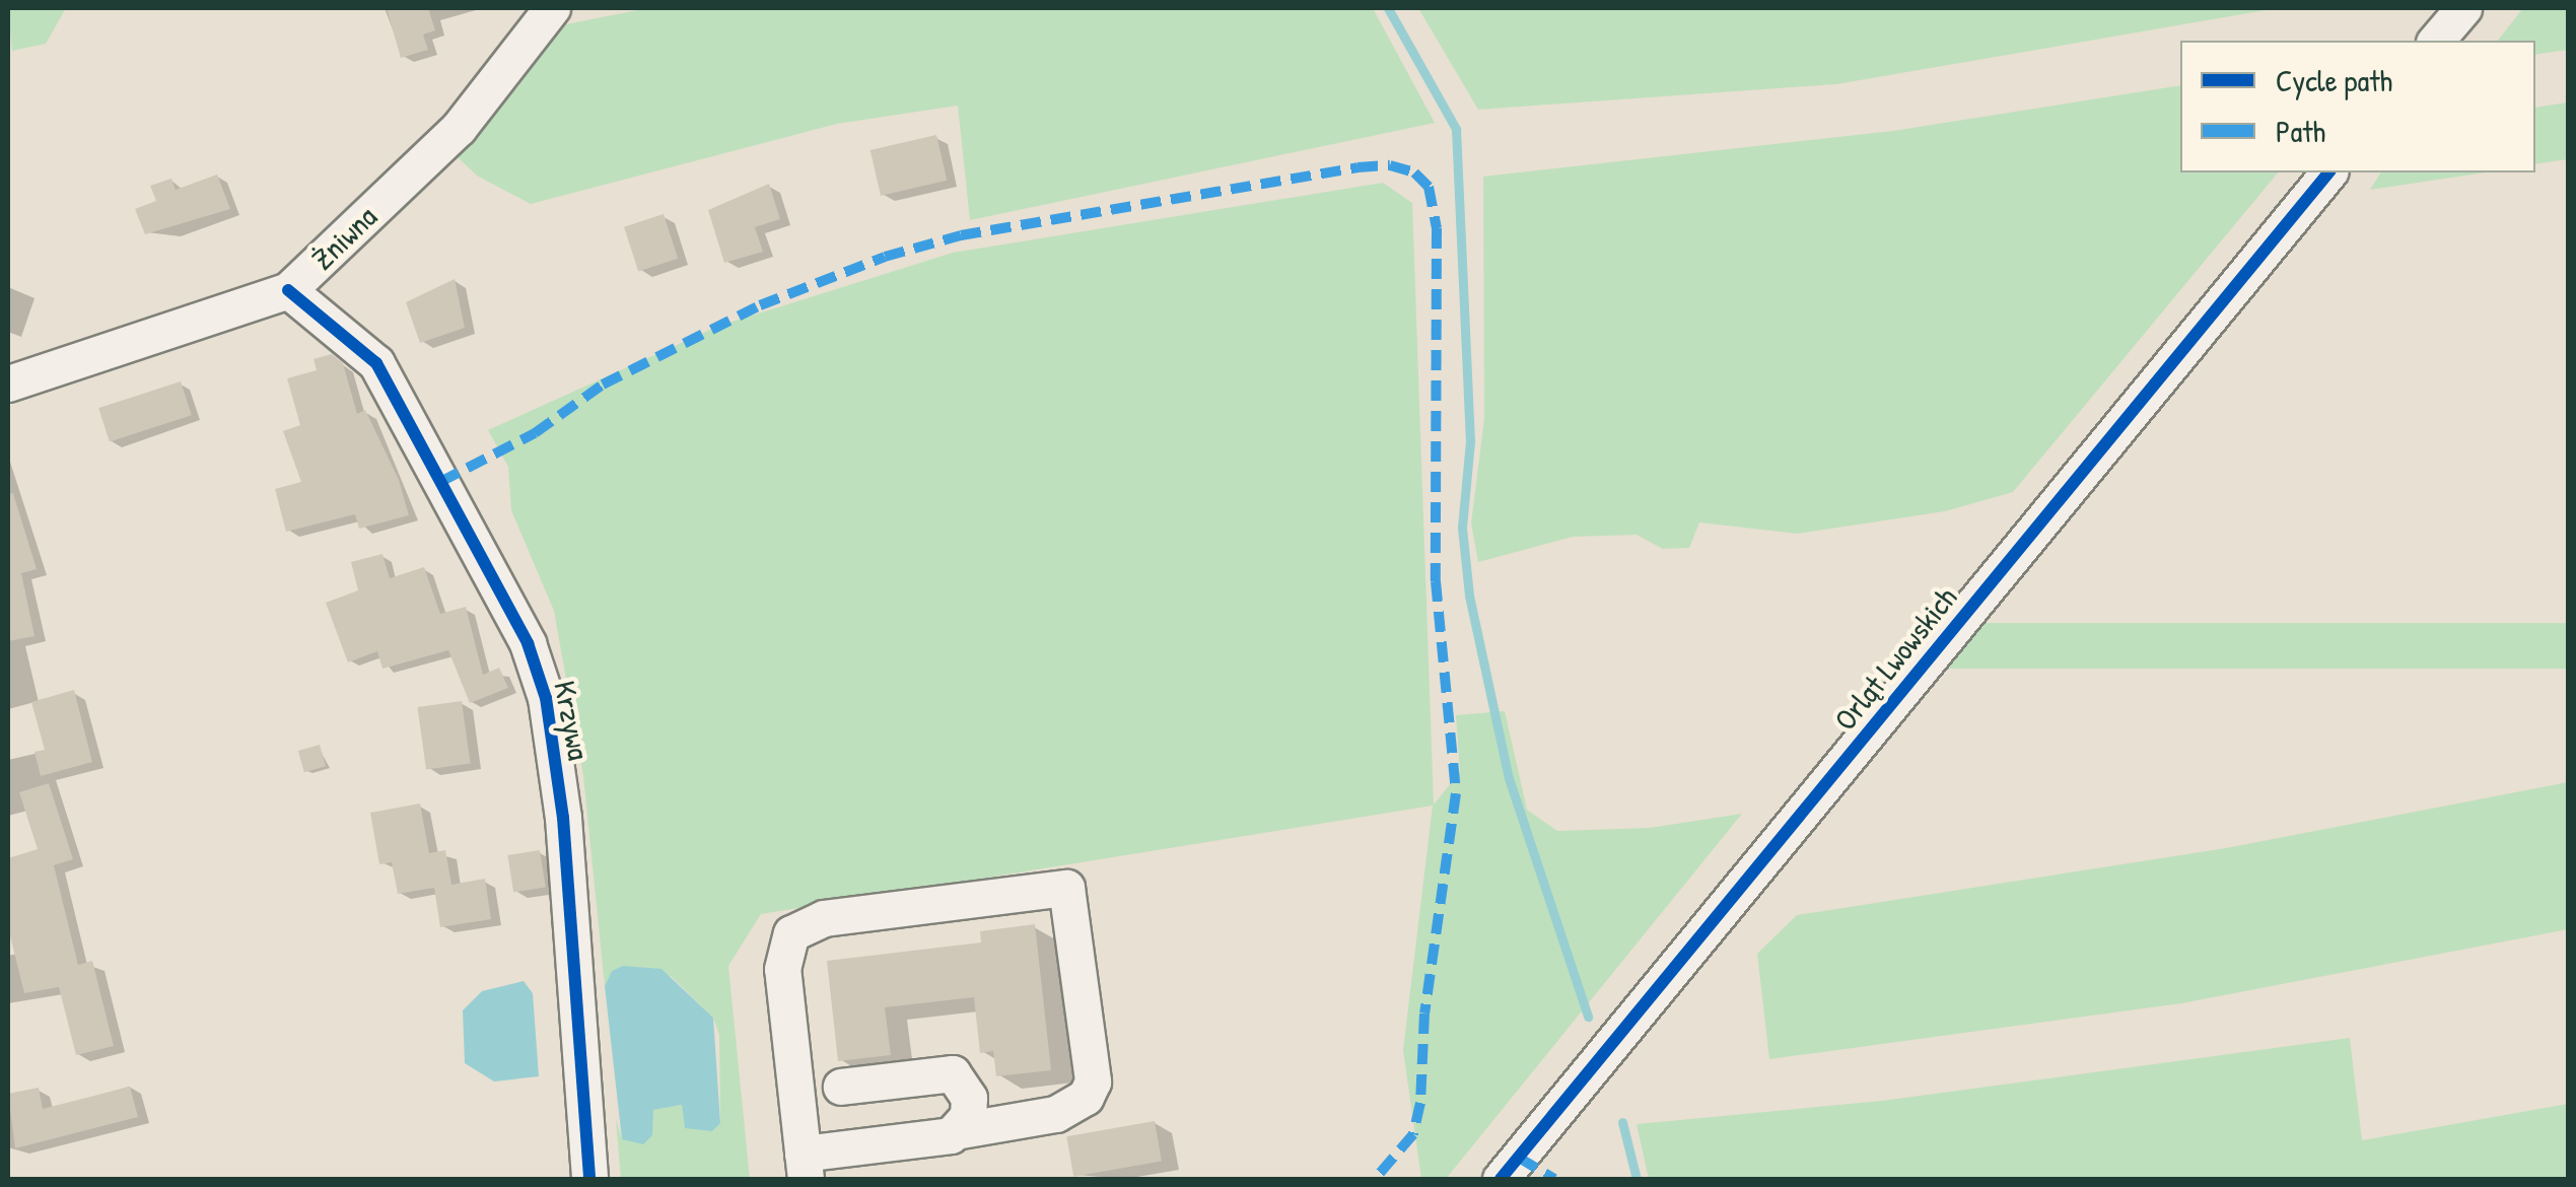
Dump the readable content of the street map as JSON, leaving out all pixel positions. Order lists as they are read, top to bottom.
{
  "streets": {
    "street": ["Żniwna", "Orląt Lwowskich", "Krzywa"]
  },
  "crossings": [
    ["Żniwna", "Krzywa"]
  ],
  "legend": ["Cycle path", "Path"]
}
